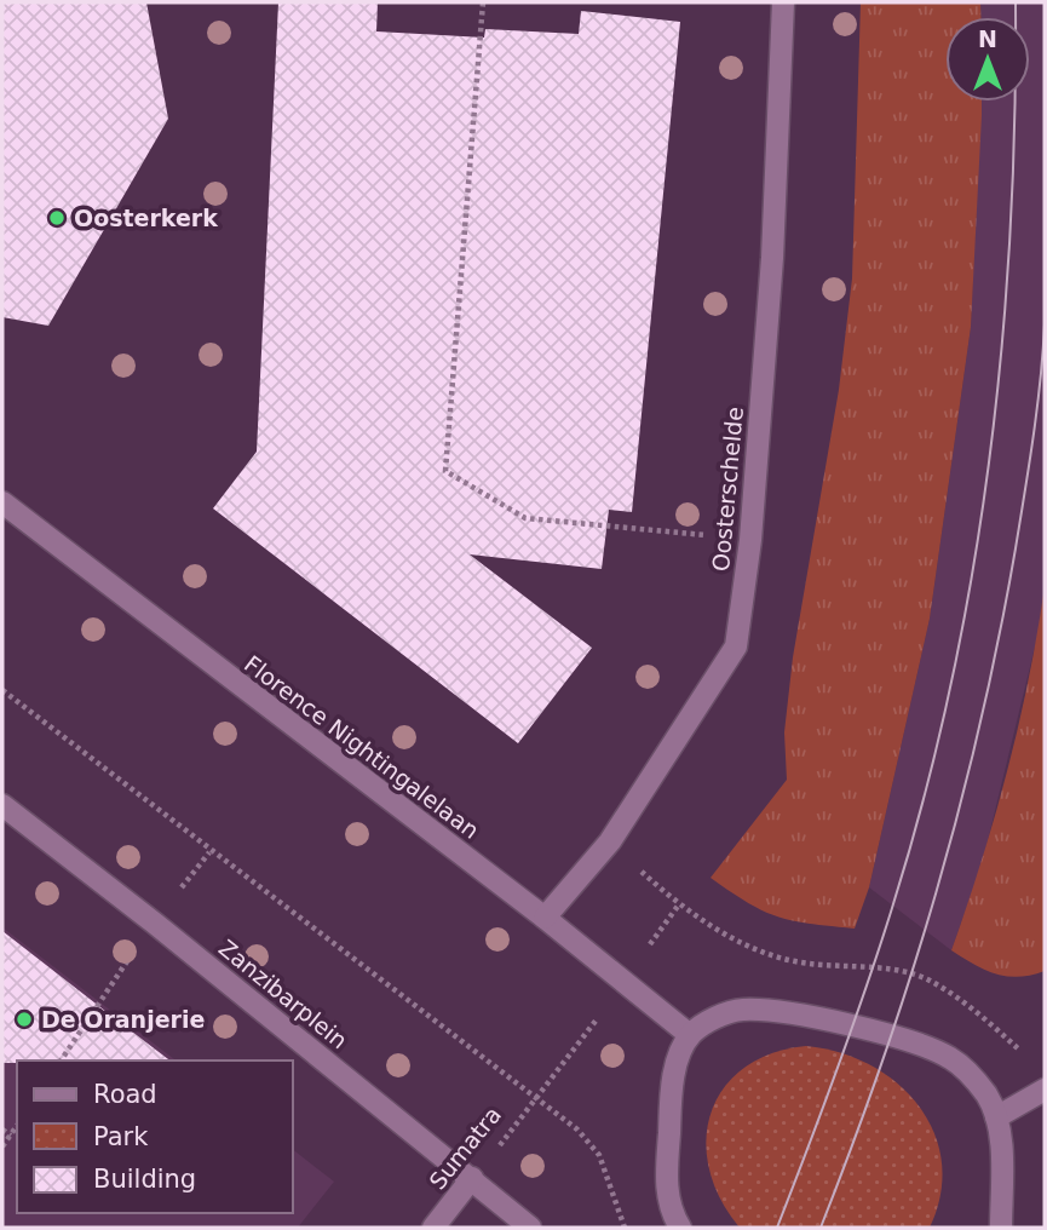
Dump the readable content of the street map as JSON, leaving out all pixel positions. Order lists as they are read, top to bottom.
{
  "streets": {
    "street": [
      "Oosterschelde",
      "Florence Nightingalelaan",
      "Zanzibarplein",
      "Sumatra"
    ]
  },
  "crossings": [
    ["Oosterschelde", "Florence Nightingalelaan"],
    ["Zanzibarplein", "Sumatra"]
  ],
  "places": ["Oosterkerk", "De Oranjerie"],
  "legend": ["Road", "Park", "Building"],
  "north": "top"
}
